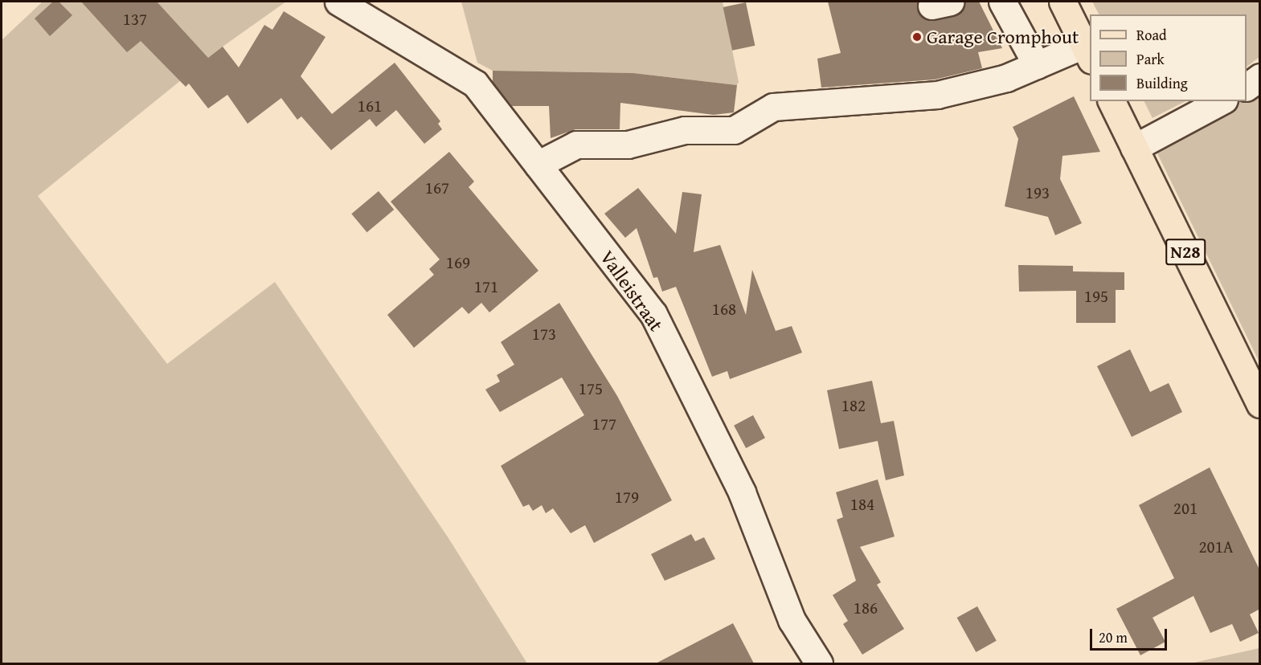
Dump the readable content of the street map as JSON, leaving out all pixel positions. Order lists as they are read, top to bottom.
{
  "streets": {
    "main road": ["N28"],
    "street": ["Valleistraat"]
  },
  "places": ["Garage Cromphout"],
  "house_numbers": [
    "137",
    "161",
    "167",
    "193",
    "169",
    "171",
    "195",
    "168",
    "173",
    "175",
    "182",
    "177",
    "179",
    "184",
    "201",
    "201A",
    "186"
  ],
  "legend": ["Road", "Park", "Building"],
  "scale_bar": "20 m"
}
